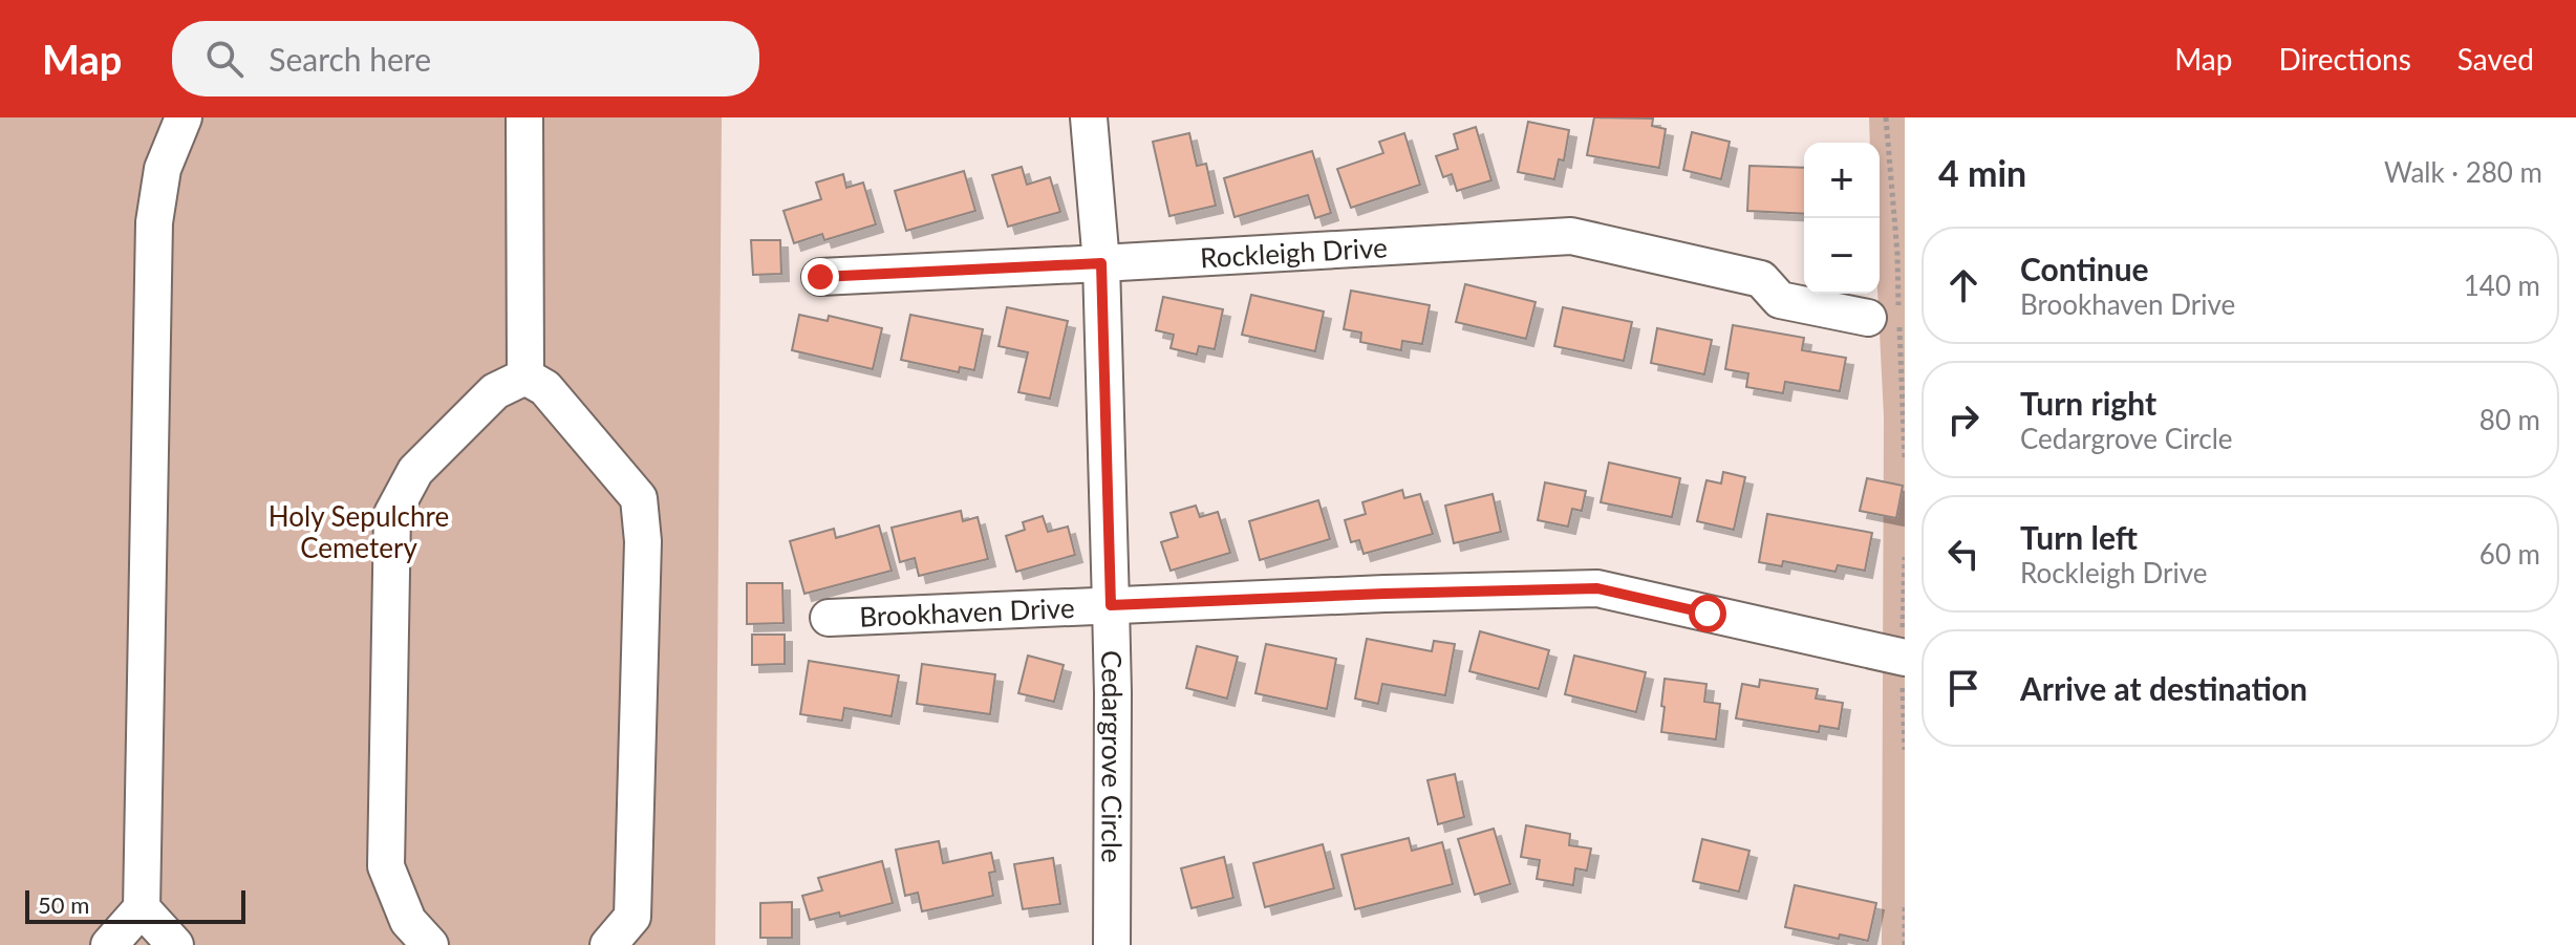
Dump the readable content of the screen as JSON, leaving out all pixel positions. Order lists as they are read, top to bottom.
{
  "streets": {
    "street": ["Rockleigh Drive", "Brookhaven Drive", "Cedargrove Circle"]
  },
  "crossings": [
    ["Rockleigh Drive", "Cedargrove Circle"],
    ["Brookhaven Drive", "Cedargrove Circle"]
  ],
  "parks": ["Holy Sepulchre Cemetery"],
  "scale_bar": "50 m",
  "page": {
    "header": "Map",
    "search": "Search here",
    "nav": ["Map", "Directions", "Saved"],
    "heading": ["4 min", "Walk · 280 m"],
    "map_buttons": ["+", "−"],
    "list": [
      ["Continue", "Brookhaven Drive", "140 m"],
      ["Turn right", "Cedargrove Circle", "80 m"],
      ["Turn left", "Rockleigh Drive", "60 m"],
      "Arrive at destination"
    ],
    "scale": "50 m"
  }
}
